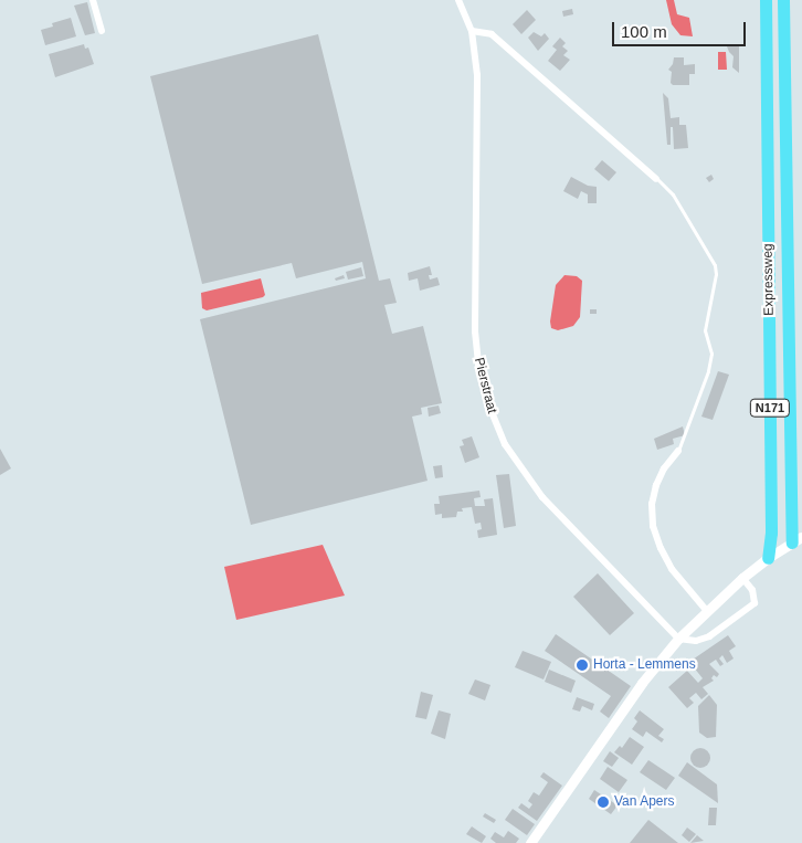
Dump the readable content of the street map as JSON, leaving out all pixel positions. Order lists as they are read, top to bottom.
{
  "streets": {
    "highway": ["Expressweg", "N171"],
    "street": ["Pierstraat"]
  },
  "places": ["Horta - Lemmens", "Van Apers"],
  "scale_bar": "100 m"
}
